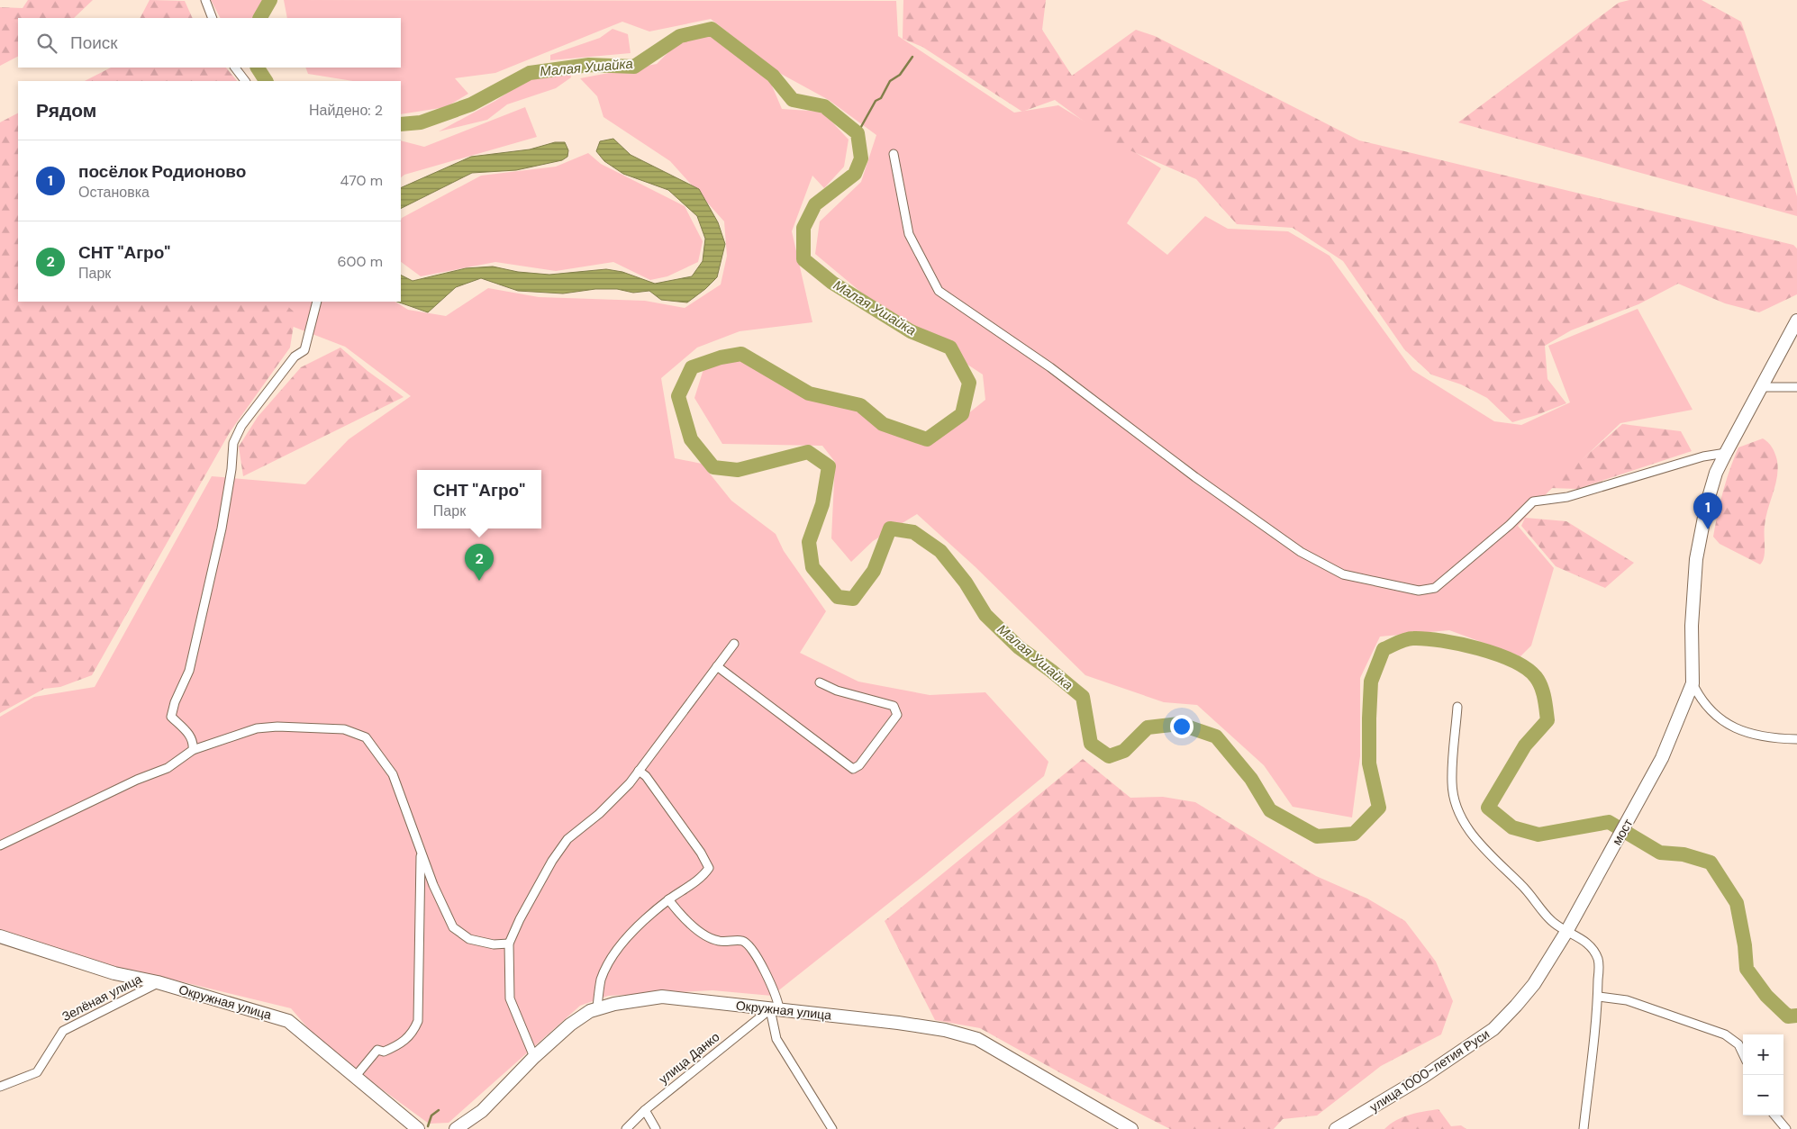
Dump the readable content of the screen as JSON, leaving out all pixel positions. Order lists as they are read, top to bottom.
{
  "streets": {
    "street": [
      "мост",
      "Зелёная улица",
      "Окружная улица",
      "улица Данко",
      "улица 1000-летия Руси"
    ]
  },
  "crossings": [
    ["мост", "улица 1000-летия Руси"],
    ["Зелёная улица", "Окружная улица"],
    ["Окружная улица", "улица Данко"]
  ],
  "water": ["Малая Ушайка"],
  "page": {
    "search": "Поиск",
    "heading": ["Рядом", "Найдено: 2"],
    "list": [
      {
        "mark": "1",
        "name": "посёлок Родионово",
        "note": "Остановка",
        "value": "470 m"
      },
      {
        "mark": "2",
        "name": "СНТ \"Агро\"",
        "note": "Парк",
        "value": "600 m"
      }
    ],
    "popup": ["СНТ \"Агро\"", "Парк"],
    "pins": ["1", "2"],
    "map_buttons": ["+", "−"]
  }
}
